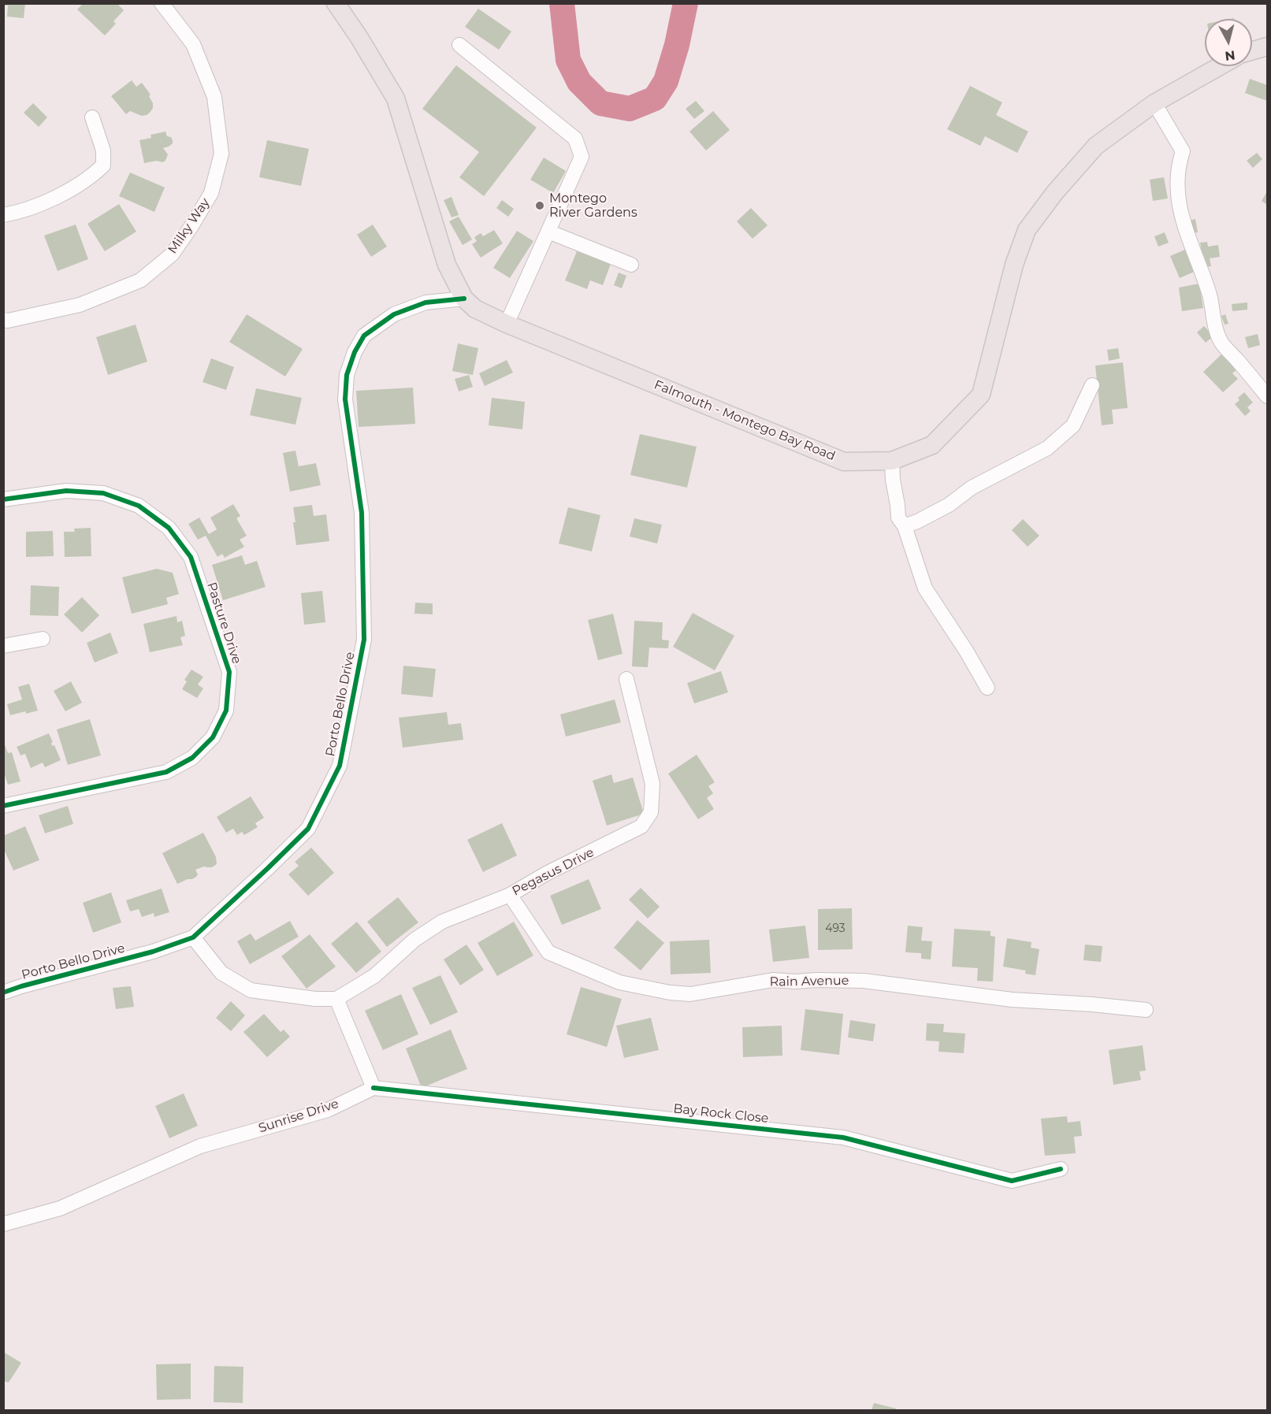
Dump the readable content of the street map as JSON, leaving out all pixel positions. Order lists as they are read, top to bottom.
{
  "streets": {
    "main road": ["Falmouth - Montego Bay Road"],
    "street": [
      "Milky Way",
      "Pasture Drive",
      "Porto Bello Drive",
      "Pegasus Drive",
      "Rain Avenue",
      "Bay Rock Close",
      "Sunrise Drive"
    ]
  },
  "crossings": [
    ["Falmouth - Montego Bay Road", "Porto Bello Drive"],
    ["Pegasus Drive", "Rain Avenue"],
    ["Bay Rock Close", "Sunrise Drive"]
  ],
  "places": ["Montego River Gardens"],
  "house_numbers": ["493"],
  "north": "bottom"
}
